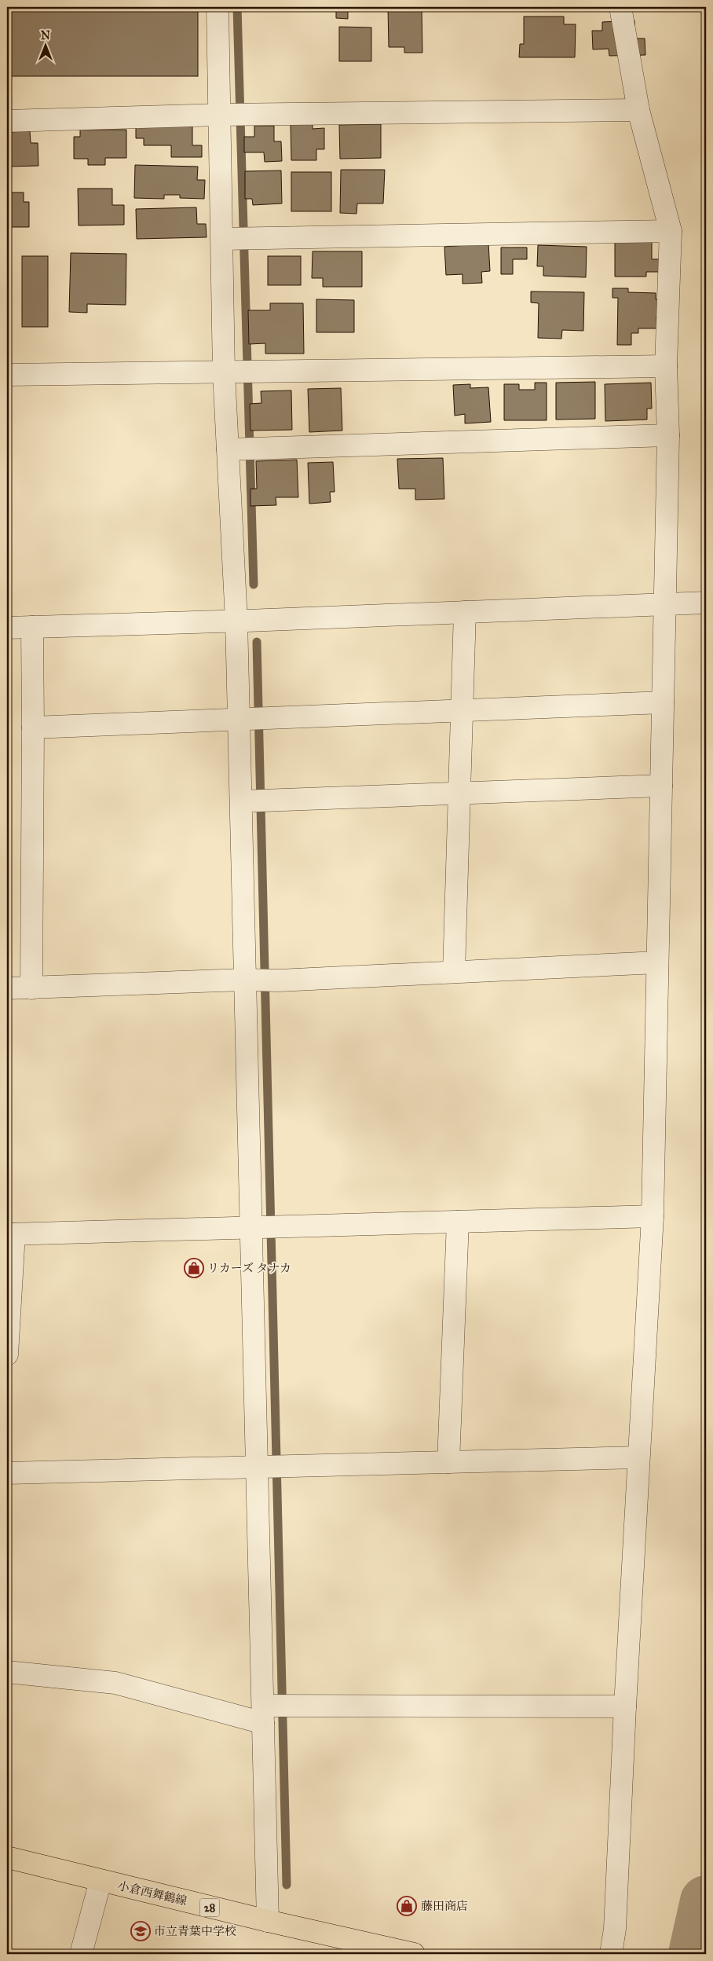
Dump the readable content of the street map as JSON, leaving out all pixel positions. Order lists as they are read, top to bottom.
{
  "streets": {
    "main road": ["小倉西舞鶴線", "28"]
  },
  "places": {
    "shop": ["リカーズ タナカ", "藤田商店"],
    "school or university": ["市立青葉中学校"]
  },
  "north": "top"
}
